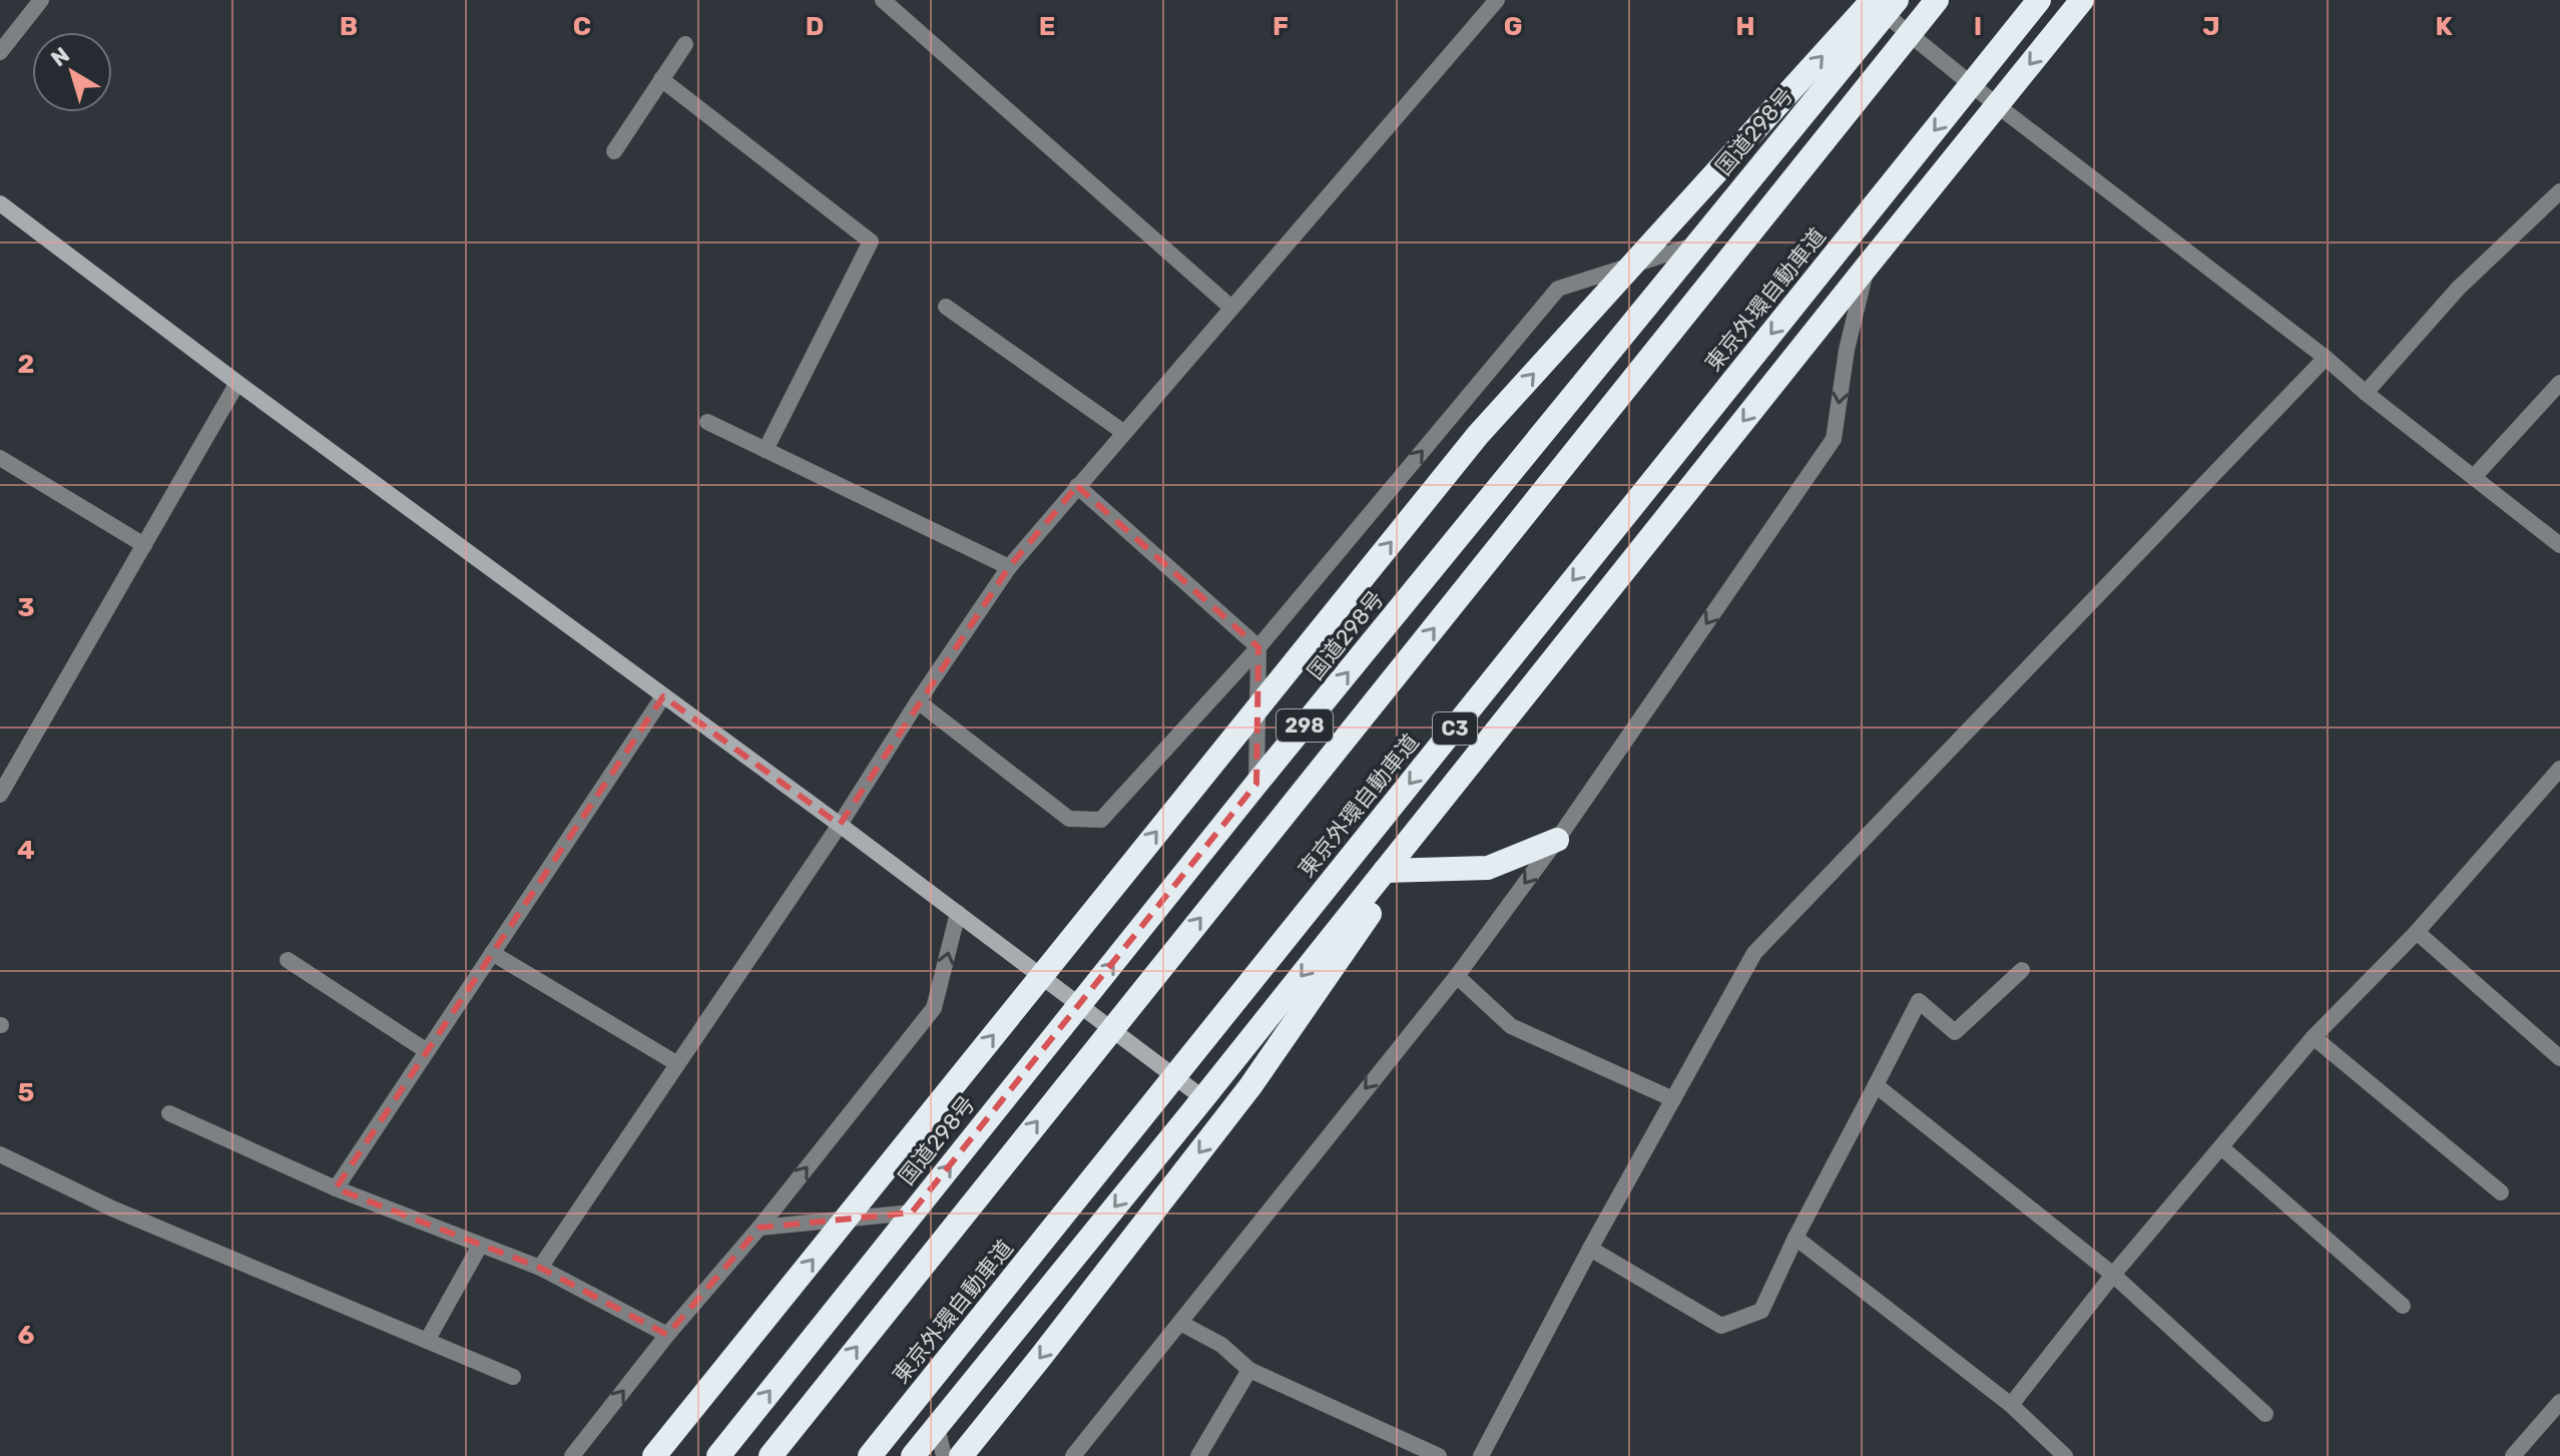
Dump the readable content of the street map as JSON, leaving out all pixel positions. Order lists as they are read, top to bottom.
{
  "streets": {
    "highway": [
      "国道298号",
      "東京外環自動車道",
      "298",
      "C3"
    ]
  },
  "north": "top left",
  "grid": {
    "columns": [
      "B",
      "C",
      "D",
      "E",
      "F",
      "G",
      "H",
      "I",
      "J",
      "K"
    ],
    "rows": [
      "2",
      "3",
      "4",
      "5",
      "6"
    ]
  }
}
